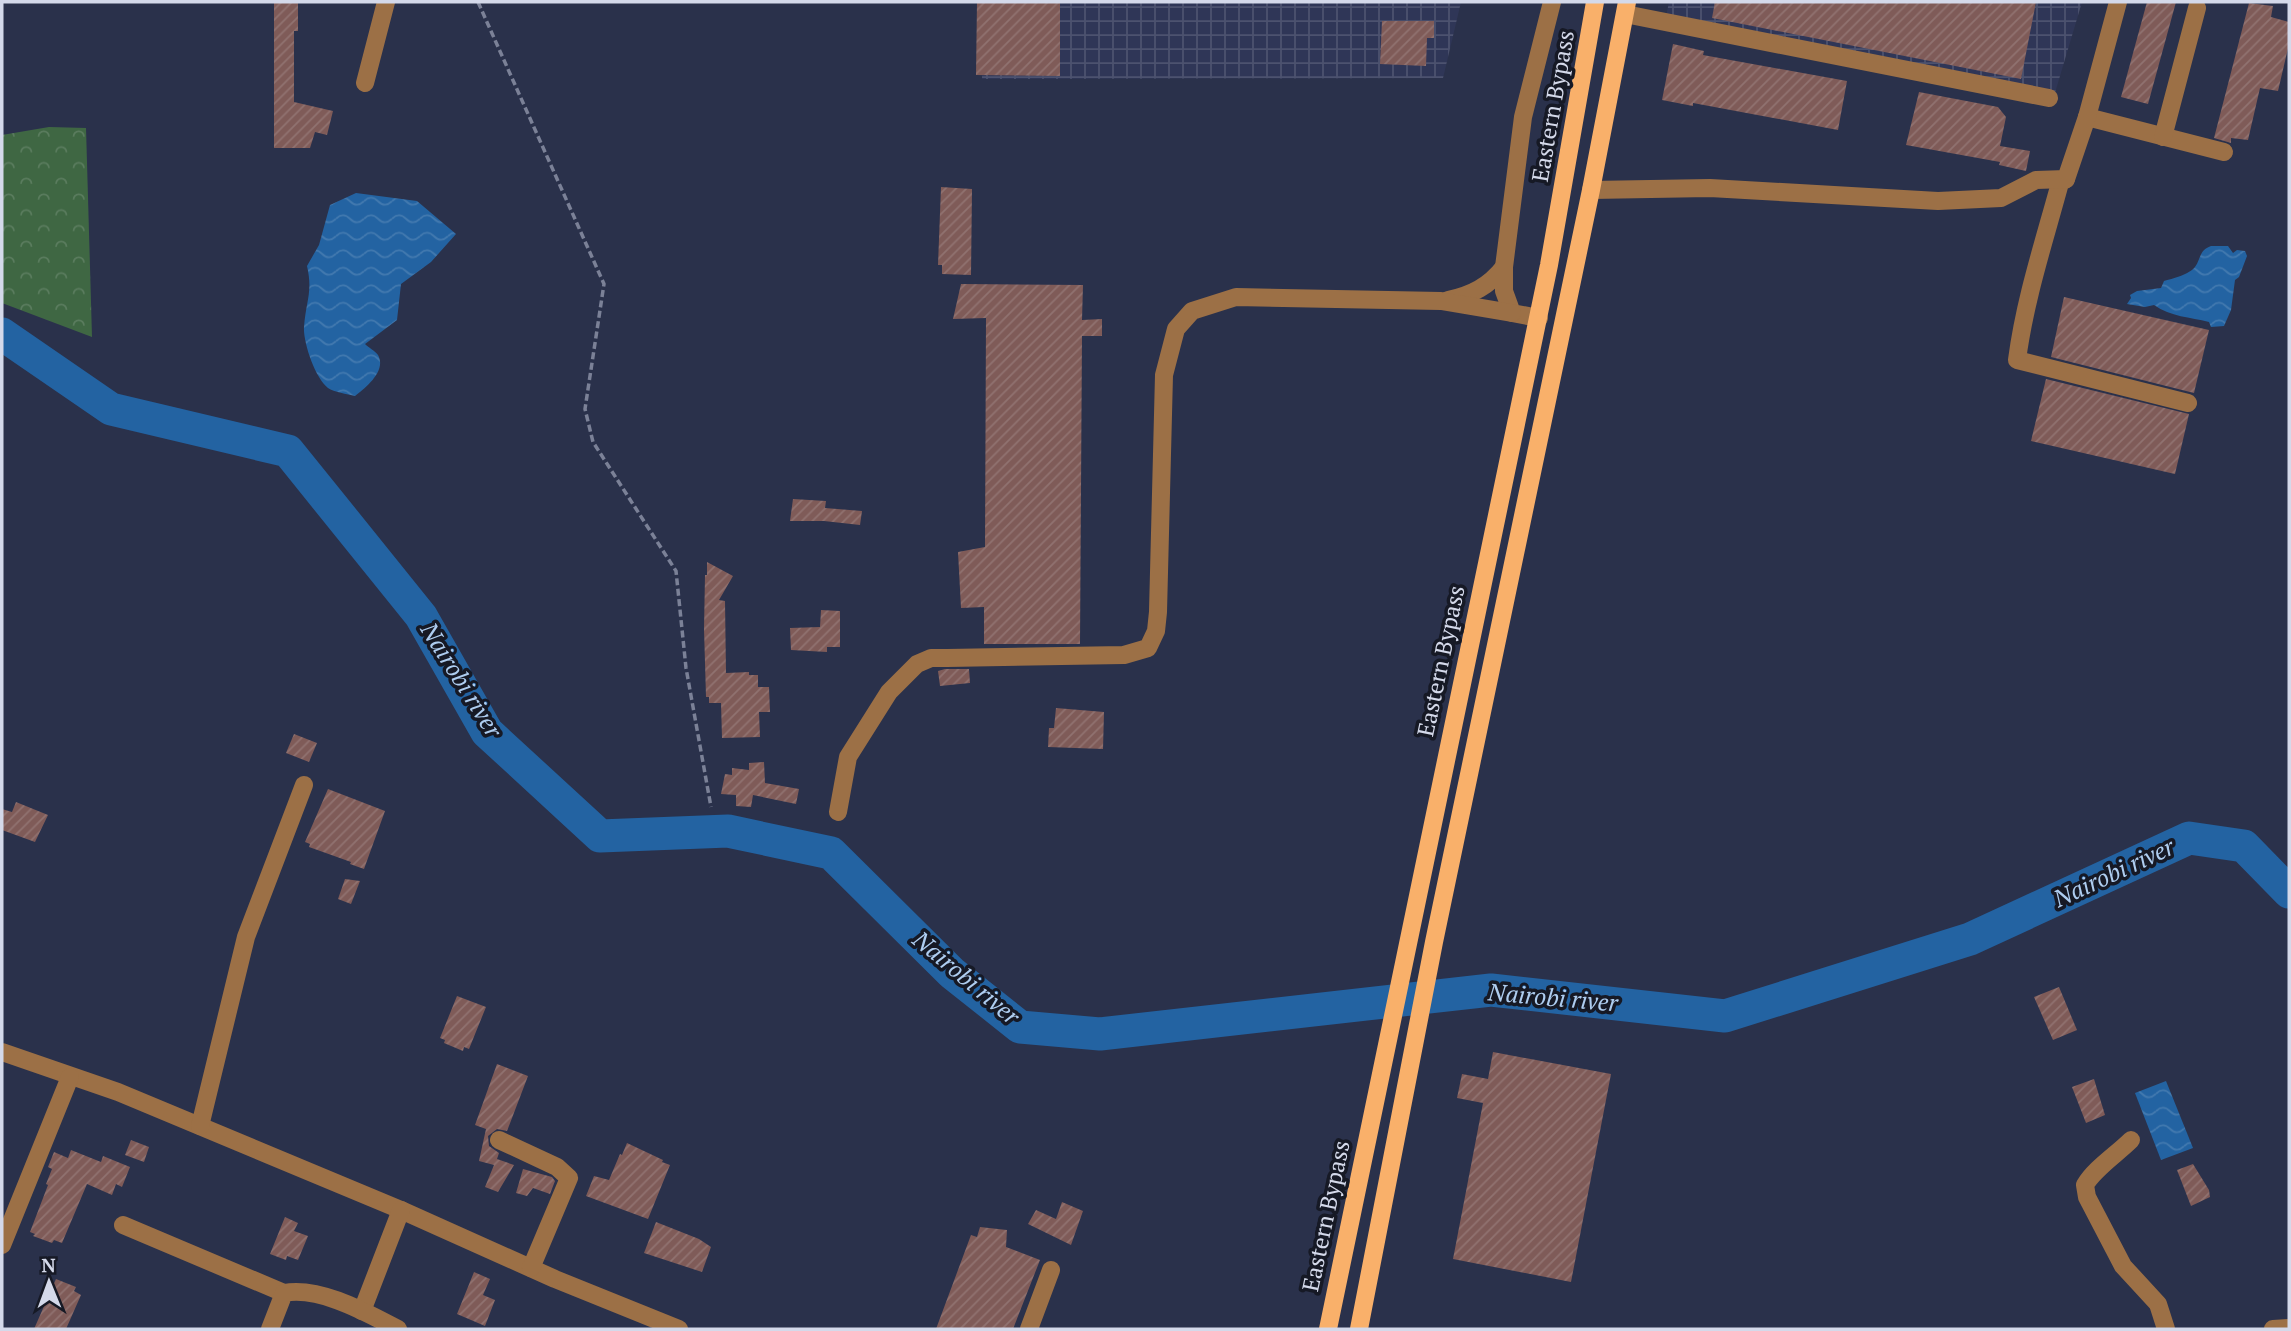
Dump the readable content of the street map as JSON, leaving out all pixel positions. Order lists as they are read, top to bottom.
{
  "streets": {
    "main road": ["Eastern Bypass"]
  },
  "water": ["Nairobi river"],
  "north": "top"
}
